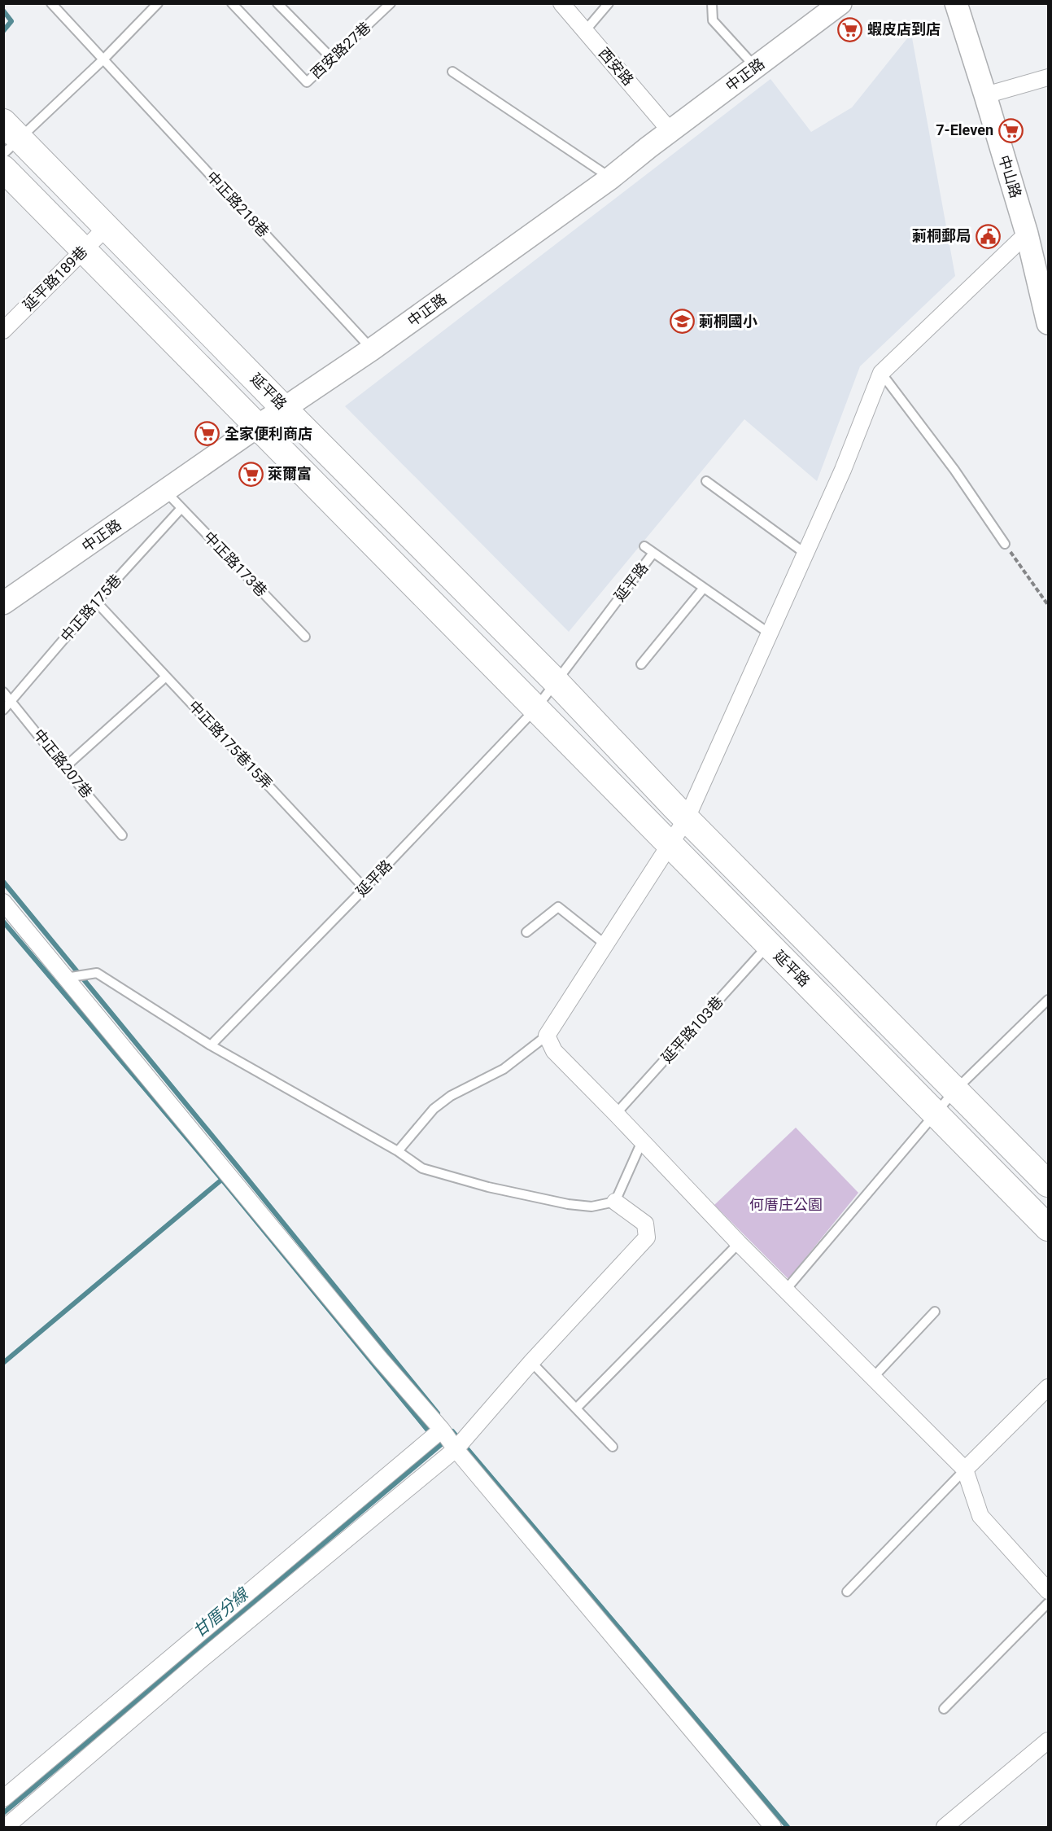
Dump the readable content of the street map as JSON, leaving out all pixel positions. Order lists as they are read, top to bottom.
{
  "streets": {
    "main road": ["延平路"],
    "street": [
      "西安路",
      "中正路",
      "中山路",
      "延平路189巷"
    ],
    "lane": [
      "西安路27巷",
      "中正路218巷",
      "中正路173巷",
      "中正路175巷",
      "中正路175巷15弄",
      "中正路207巷",
      "延平路103巷"
    ]
  },
  "crossings": [
    ["西安路", "中正路"],
    ["中正路", "中正路218巷"],
    ["中正路", "延平路"],
    ["中正路", "中正路173巷"],
    ["延平路189巷", "延平路"],
    ["延平路", "中正路175巷15弄"],
    ["延平路", "延平路103巷"],
    ["中正路173巷", "中正路175巷"],
    ["中正路175巷", "中正路175巷15弄"],
    ["中正路175巷", "中正路207巷"]
  ],
  "water": ["甘厝分線"],
  "parks": ["何厝庄公園"],
  "places": {
    "supermarket": [
      "蝦皮店到店",
      "7-Eleven",
      "全家便利商店",
      "萊爾富"
    ],
    "public building": ["莿桐郵局"],
    "school or university": ["莿桐國小"]
  }
}
